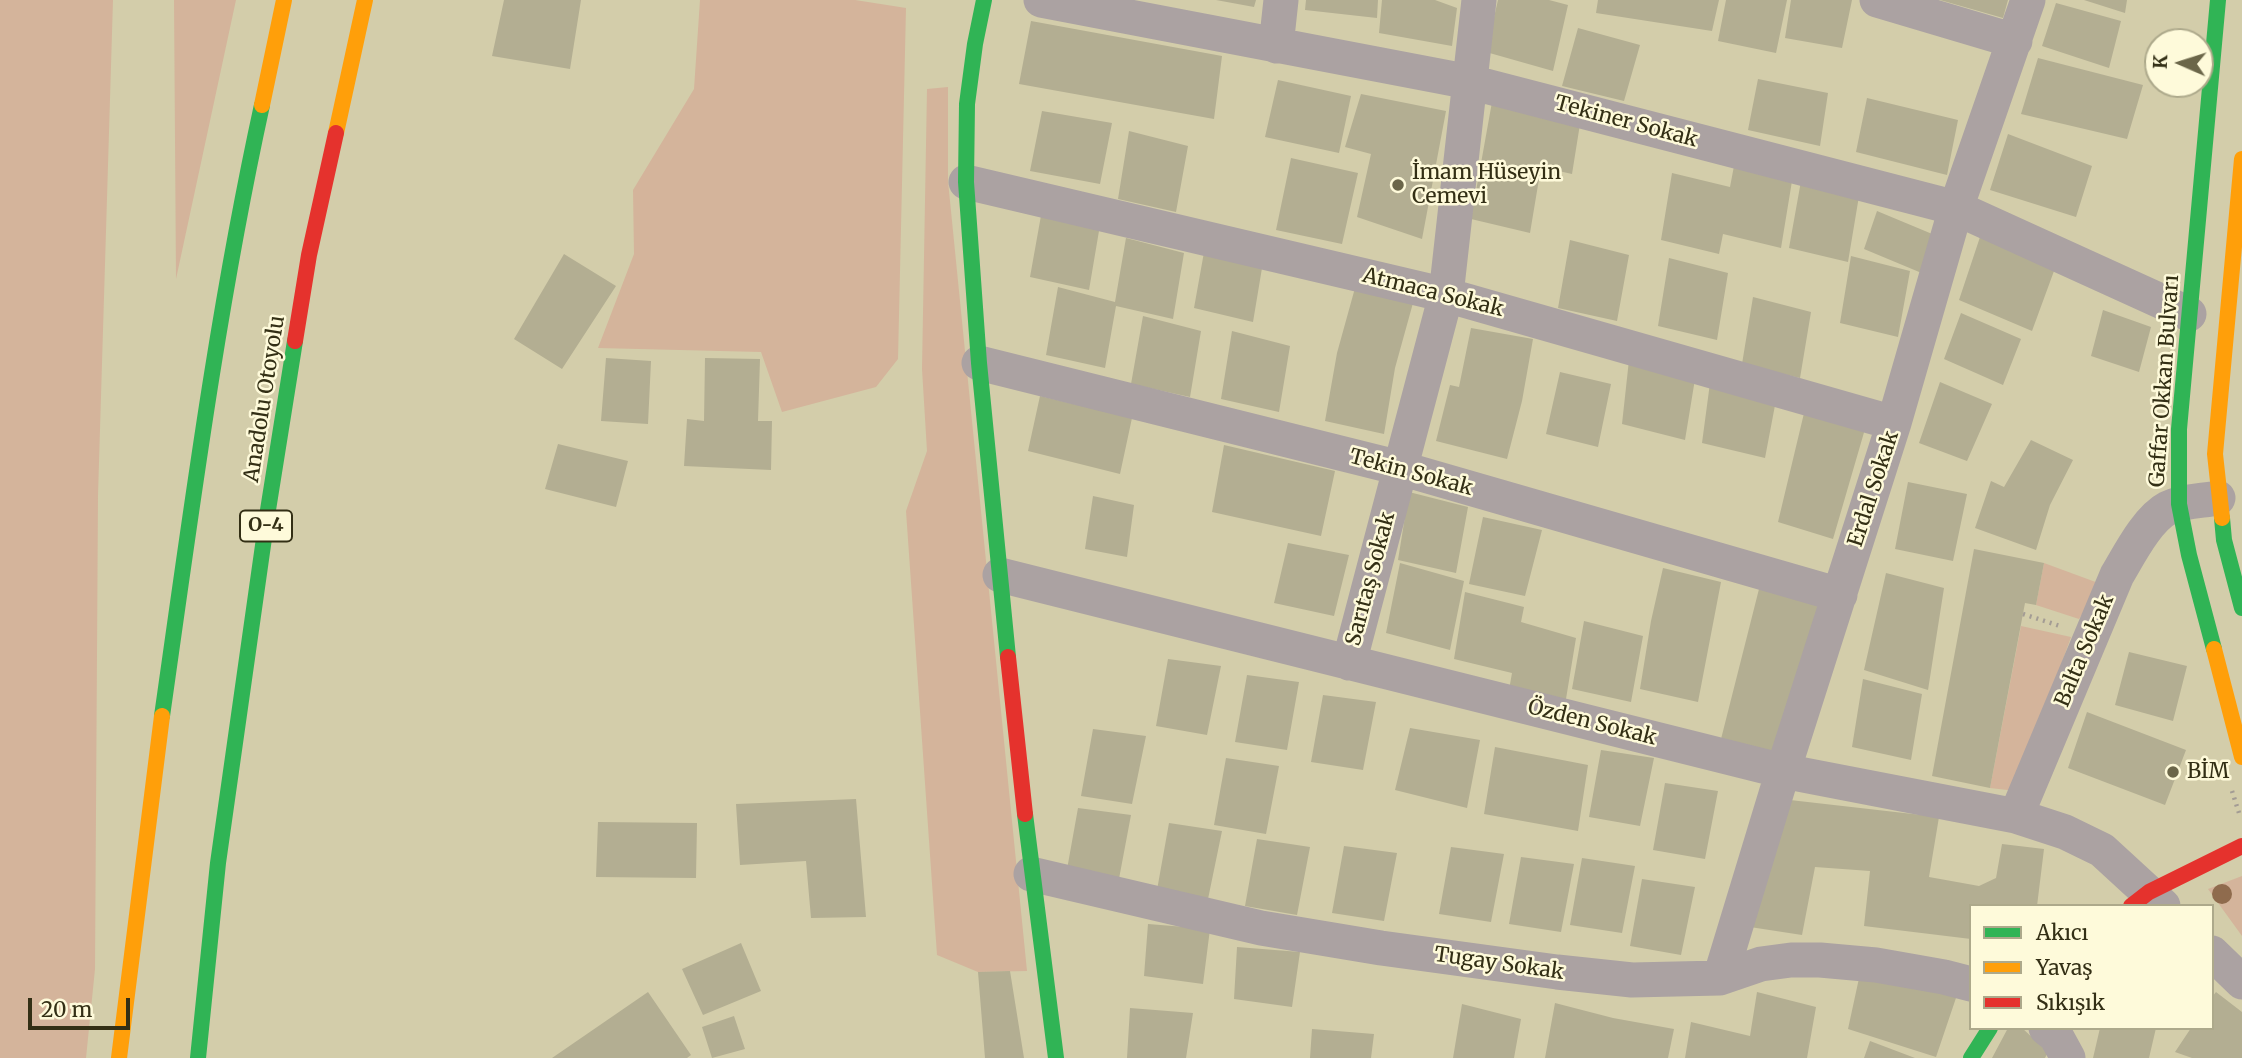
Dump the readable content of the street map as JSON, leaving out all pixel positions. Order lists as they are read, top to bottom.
{
  "streets": {
    "main road": ["Gaffar Okkan Bulvarı", "Anadolu Otoyolu", "O-4"],
    "street": [
      "Tekiner Sokak",
      "Atmaca Sokak",
      "Tekin Sokak",
      "Erdal Sokak",
      "Sarıtaş Sokak",
      "Balta Sokak",
      "Özden Sokak",
      "Tugay Sokak"
    ]
  },
  "crossings": [
    ["Tekiner Sokak", "Gaffar Okkan Bulvarı"],
    ["Tekiner Sokak", "Erdal Sokak"],
    ["Tekiner Sokak", "Sarıtaş Sokak"],
    ["Atmaca Sokak", "Erdal Sokak"],
    ["Atmaca Sokak", "Sarıtaş Sokak"],
    ["Gaffar Okkan Bulvarı", "Balta Sokak"],
    ["Tekin Sokak", "Erdal Sokak"],
    ["Tekin Sokak", "Sarıtaş Sokak"],
    ["Erdal Sokak", "Özden Sokak"],
    ["Erdal Sokak", "Tugay Sokak"],
    ["Sarıtaş Sokak", "Özden Sokak"],
    ["Balta Sokak", "Özden Sokak"]
  ],
  "places": ["İmam Hüseyin Cemevi", "BİM"],
  "legend": ["Akıcı", "Yavaş", "Sıkışık"],
  "scale_bar": "20 m",
  "north": "left"
}
